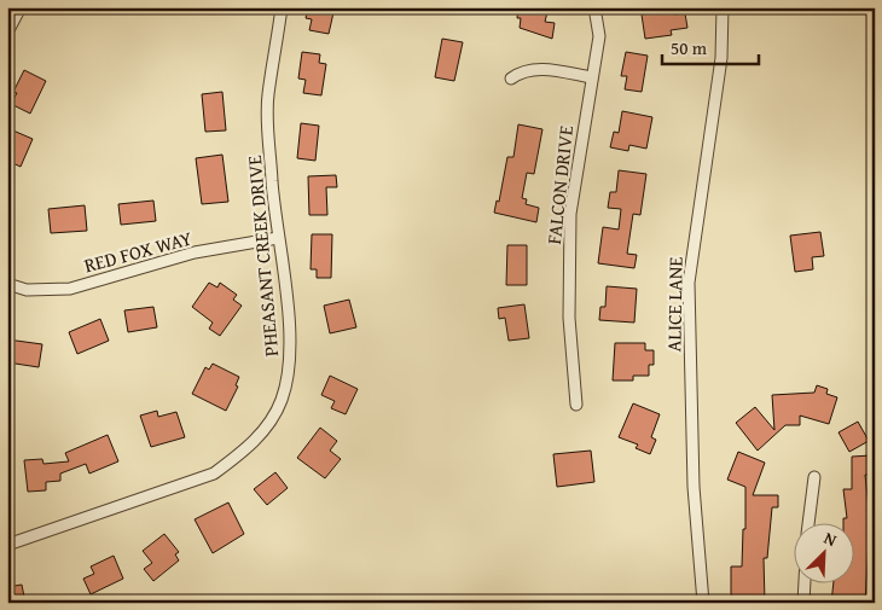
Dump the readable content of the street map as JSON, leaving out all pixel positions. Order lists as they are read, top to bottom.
{
  "streets": {
    "street": [
      "FALCON DRIVE",
      "RED FOX WAY",
      "PHEASANT CREEK DRIVE",
      "ALICE LANE"
    ]
  },
  "crossings": [
    ["RED FOX WAY", "PHEASANT CREEK DRIVE"]
  ],
  "scale_bar": "50 m",
  "north": "top right"
}
